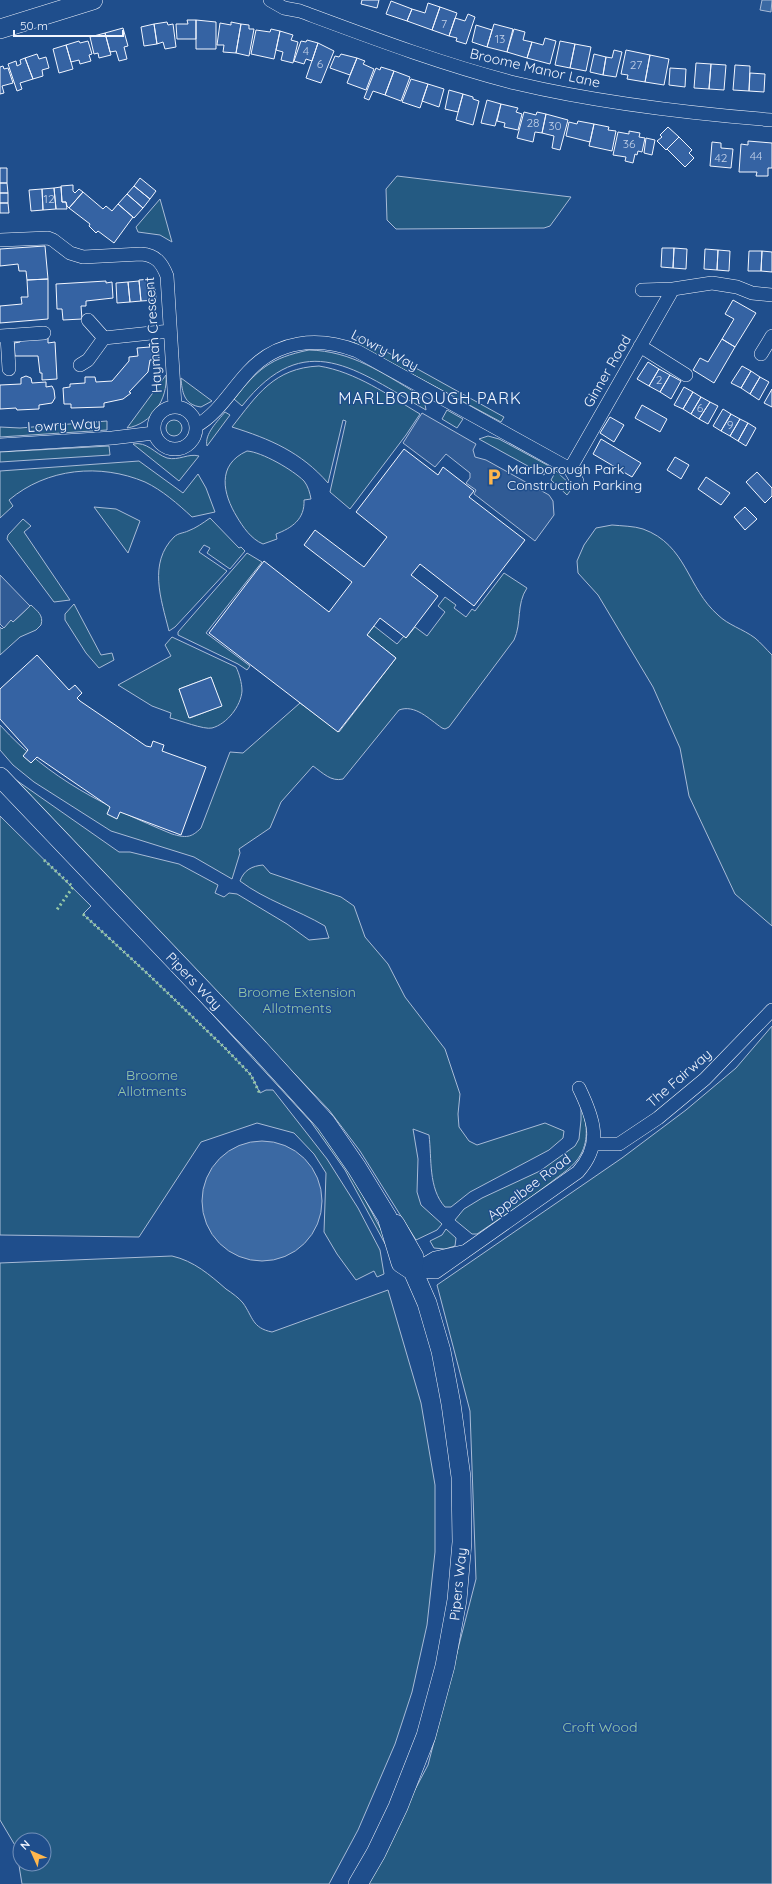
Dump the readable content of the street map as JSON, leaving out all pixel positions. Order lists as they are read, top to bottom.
{
  "streets": {
    "main road": ["Pipers Way"],
    "street": [
      "Broome Manor Lane",
      "Hayman Crescent",
      "Lowry Way",
      "Ginner Road",
      "The Fairway",
      "Appelbee Road"
    ]
  },
  "crossings": [
    ["Hayman Crescent", "Lowry Way"],
    ["Lowry Way", "Ginner Road"],
    ["Pipers Way", "Appelbee Road"],
    ["The Fairway", "Appelbee Road"]
  ],
  "districts": ["MARLBOROUGH PARK"],
  "parks": ["Broome Extension Allotments", "Broome Allotments", "Croft Wood"],
  "places": {
    "parking": ["Marlborough Park Construction Parking"]
  },
  "house_numbers": [
    "7",
    "13",
    "4",
    "6",
    "27",
    "28",
    "30",
    "36",
    "44",
    "42",
    "12",
    "2",
    "6",
    "9"
  ],
  "scale_bar": "50 m",
  "north": "top left"
}
